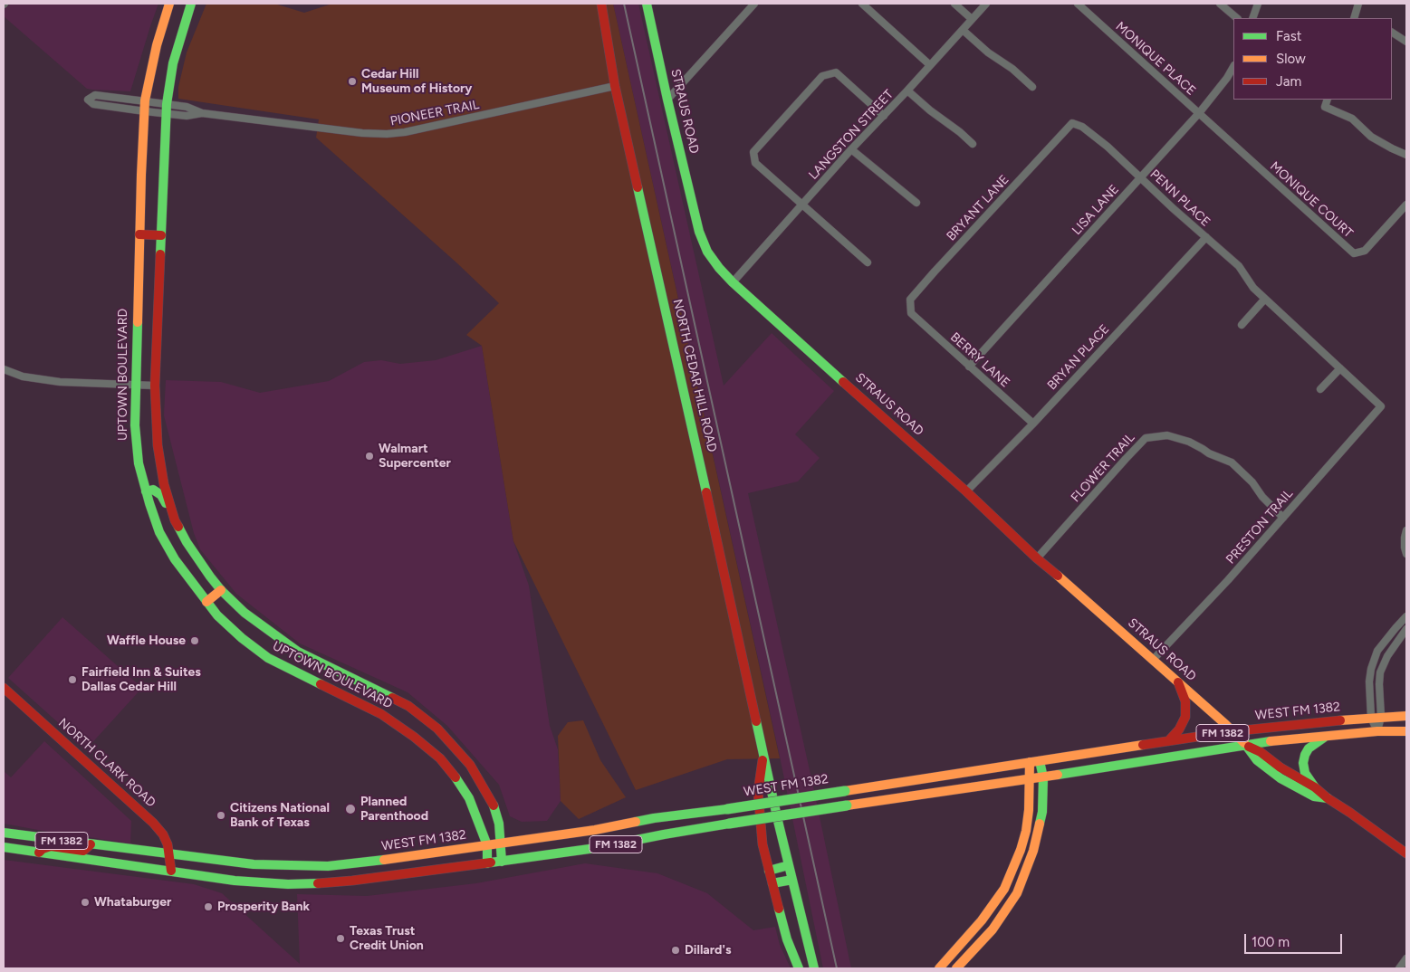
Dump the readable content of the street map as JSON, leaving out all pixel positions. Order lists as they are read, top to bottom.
{
  "streets": {
    "street": [
      "MONIQUE PLACE",
      "STRAUS ROAD",
      "PIONEER TRAIL",
      "LANGSTON STREET",
      "PENN PLACE",
      "MONIQUE COURT",
      "BRYANT LANE",
      "LISA LANE",
      "BRYAN PLACE",
      "BERRY LANE",
      "UPTOWN BOULEVARD",
      "NORTH CEDAR HILL ROAD",
      "FLOWER TRAIL",
      "PRESTON TRAIL",
      "WEST FM 1382",
      "FM 1382",
      "NORTH CLARK ROAD"
    ]
  },
  "crossings": [
    ["MONIQUE PLACE", "MONIQUE COURT"],
    ["MONIQUE PLACE", "LISA LANE"],
    ["STRAUS ROAD", "LANGSTON STREET"],
    ["STRAUS ROAD", "BRYAN PLACE"],
    ["STRAUS ROAD", "FLOWER TRAIL"],
    ["STRAUS ROAD", "PRESTON TRAIL"],
    ["STRAUS ROAD", "WEST FM 1382"],
    ["STRAUS ROAD", "FM 1382"],
    ["PIONEER TRAIL", "UPTOWN BOULEVARD"],
    ["PIONEER TRAIL", "NORTH CEDAR HILL ROAD"],
    ["PENN PLACE", "BRYANT LANE"],
    ["PENN PLACE", "LISA LANE"],
    ["PENN PLACE", "BRYAN PLACE"],
    ["PENN PLACE", "PRESTON TRAIL"],
    ["MONIQUE COURT", "LISA LANE"],
    ["BRYANT LANE", "BERRY LANE"],
    ["LISA LANE", "BERRY LANE"],
    ["BRYAN PLACE", "BERRY LANE"],
    ["UPTOWN BOULEVARD", "WEST FM 1382"],
    ["UPTOWN BOULEVARD", "FM 1382"],
    ["FLOWER TRAIL", "PRESTON TRAIL"],
    ["WEST FM 1382", "FM 1382"],
    ["WEST FM 1382", "NORTH CLARK ROAD"],
    ["FM 1382", "NORTH CLARK ROAD"]
  ],
  "places": [
    "Cedar Hill Museum of History",
    "Walmart Supercenter",
    "Waffle House",
    "Fairfield Inn & Suites Dallas Cedar Hill",
    "Planned Parenthood",
    "Citizens National Bank of Texas",
    "Whataburger",
    "Prosperity Bank",
    "Texas Trust Credit Union",
    "Dillard's"
  ],
  "legend": ["Fast", "Slow", "Jam"],
  "scale_bar": "100 m"
}
